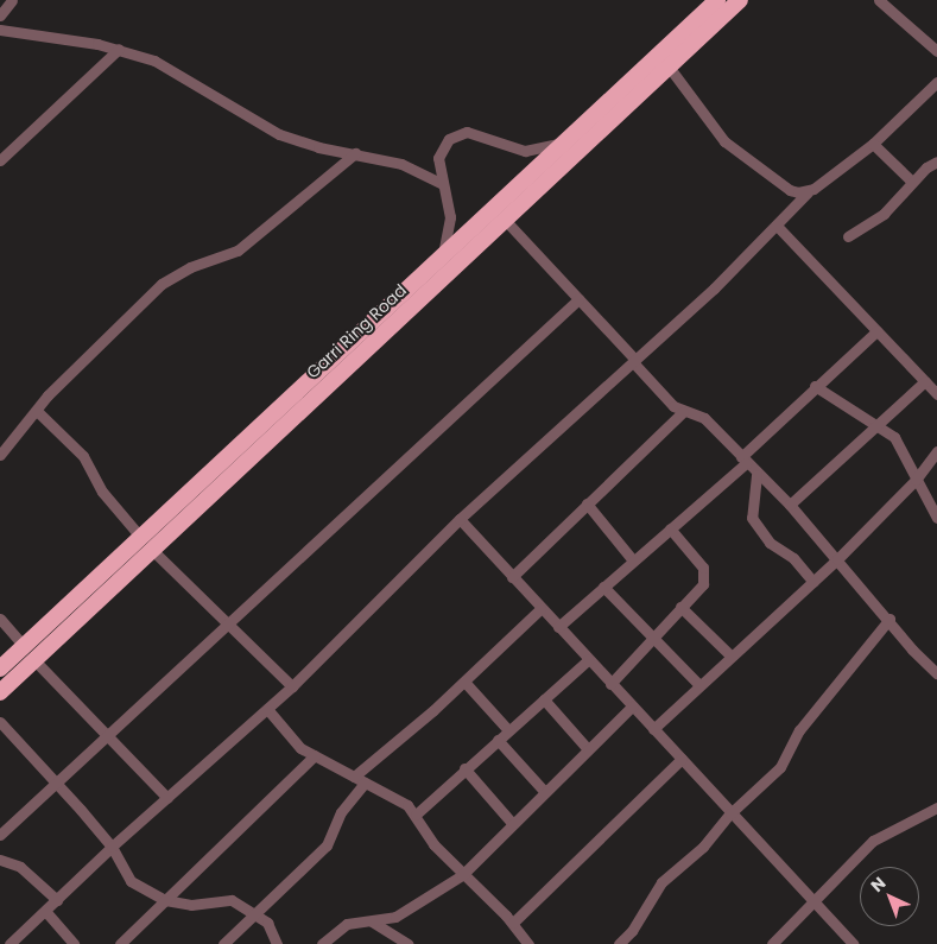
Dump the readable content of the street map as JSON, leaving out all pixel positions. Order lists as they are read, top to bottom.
{
  "streets": {
    "highway": ["Garri Ring Road"]
  },
  "north": "top left"
}
